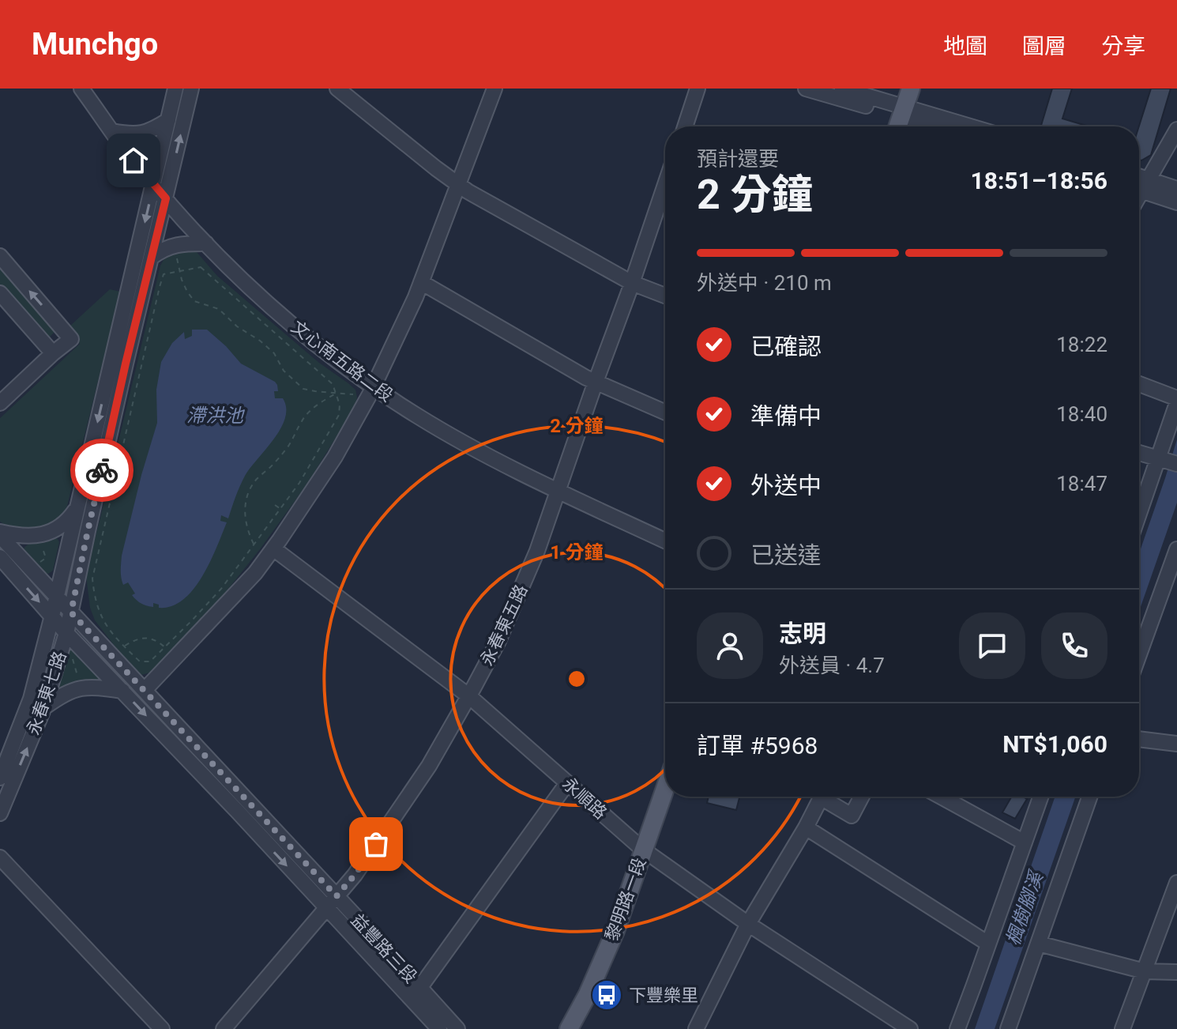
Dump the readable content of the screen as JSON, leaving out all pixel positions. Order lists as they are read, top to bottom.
{
  "streets": {
    "main road": ["黎明路一段"],
    "street": [
      "文心南五路二段",
      "永春東五路",
      "永春東七路",
      "永順路",
      "益豐路三段"
    ]
  },
  "crossings": [
    ["文心南五路二段", "永春東五路"],
    ["文心南五路二段", "永春東七路"],
    ["永春東五路", "永順路"],
    ["永春東五路", "益豐路三段"],
    ["永春東七路", "益豐路三段"],
    ["永順路", "黎明路一段"]
  ],
  "water": ["滯洪池", "楓樹腳溪"],
  "places": {
    "bus stop": ["下豐樂里"]
  },
  "page": {
    "header": "Munchgo",
    "nav": ["地圖", "圖層", "分享"],
    "heading": ["2 分鐘", "預計還要", "18:51–18:56"],
    "panel": [
      "志明",
      "外送員 · 4.7",
      "訂單 #5968",
      "NT$1,060"
    ],
    "bar": "外送中 · 210 m",
    "list": [
      ["已確認", "18:22"],
      ["準備中", "18:40"],
      ["外送中", "18:47"],
      "已送達"
    ]
  },
  "rings": ["2 分鐘", "1 分鐘"]
}
